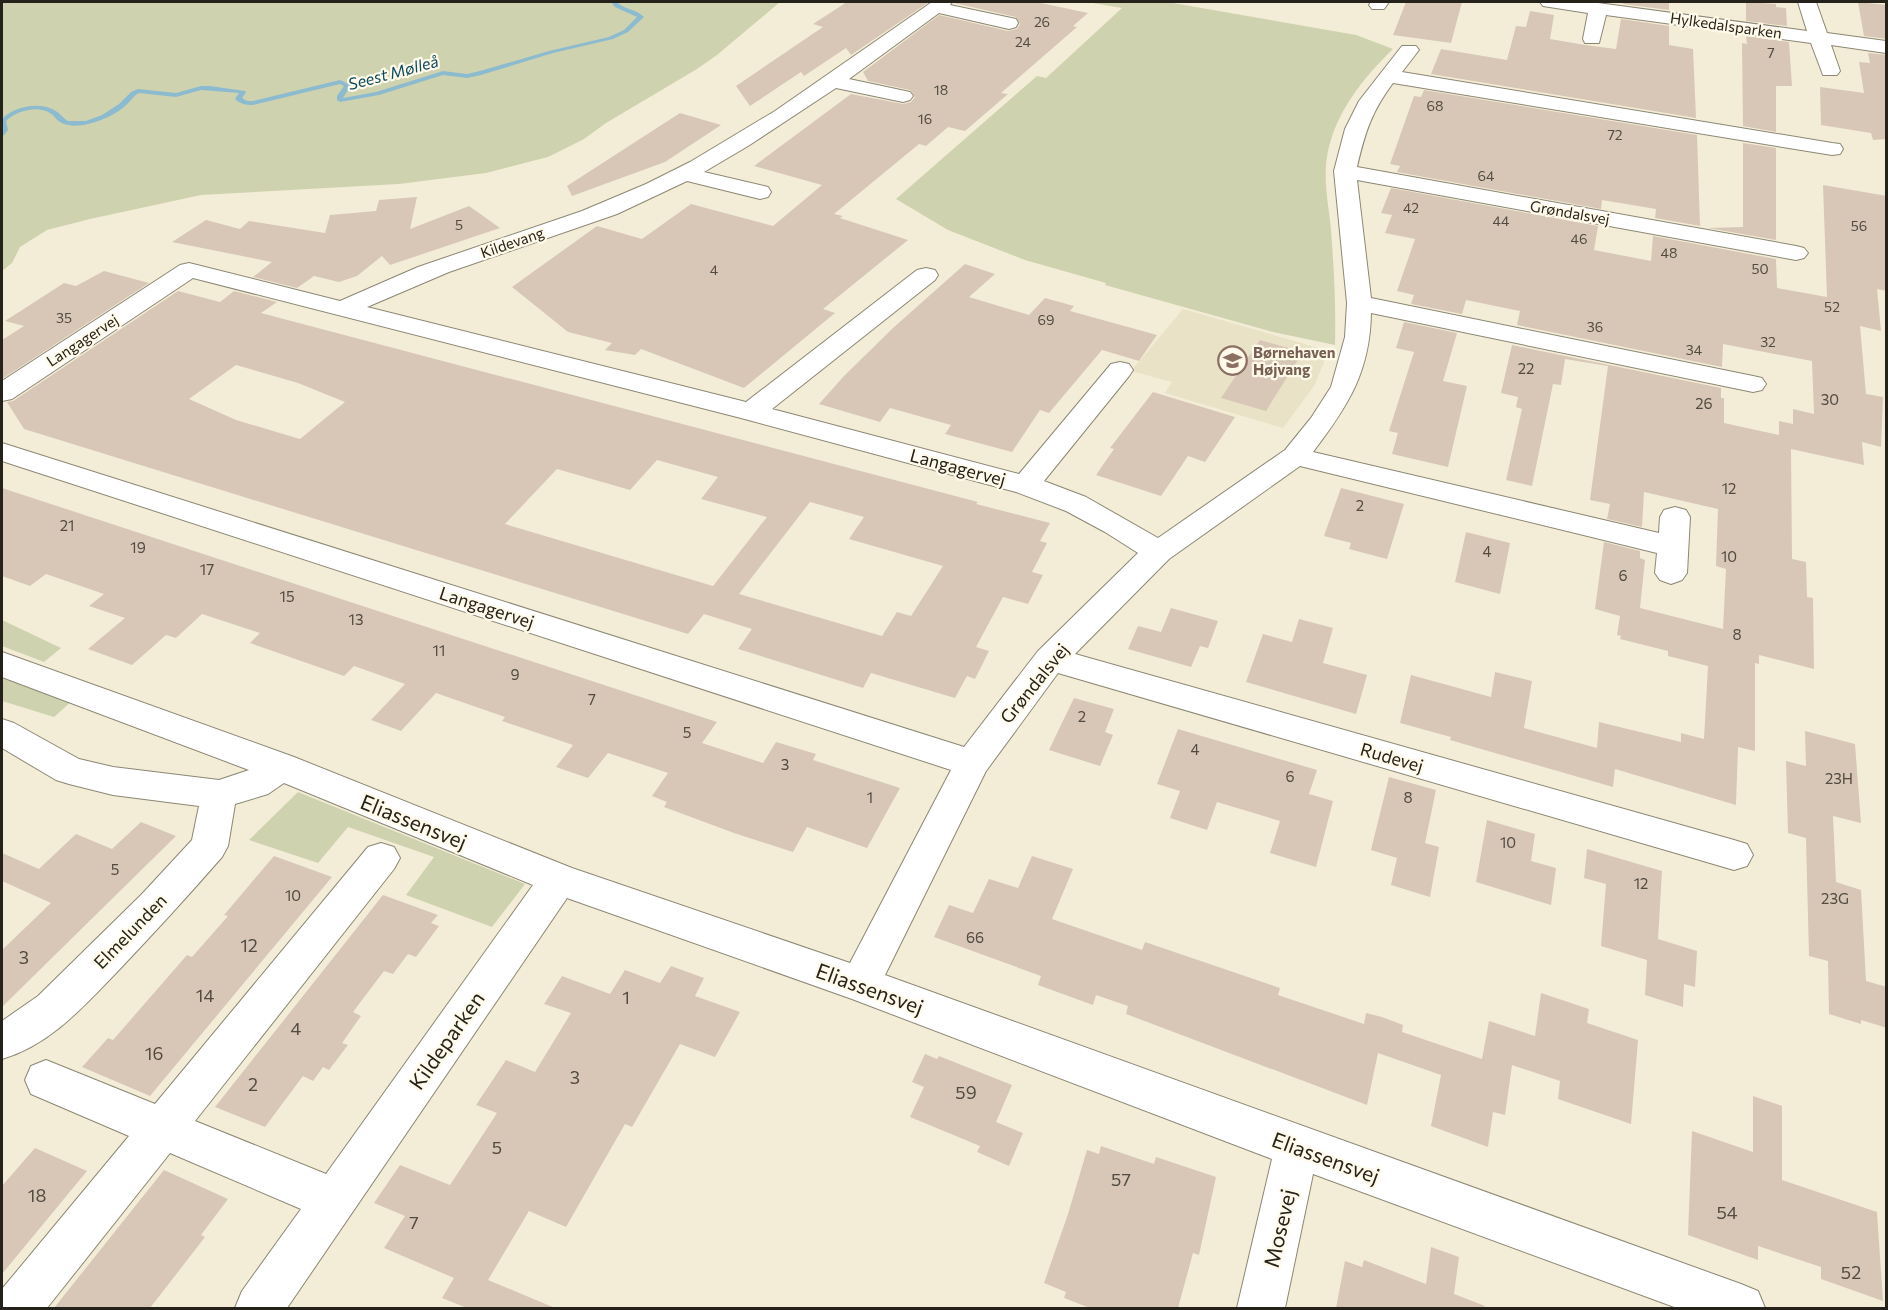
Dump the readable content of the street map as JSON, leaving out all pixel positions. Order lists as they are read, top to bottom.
{
  "streets": {
    "street": [
      "Hylkedalsparken",
      "Grøndalsvej",
      "Kildevang",
      "Langagervej",
      "Rudevej",
      "Eliassensvej",
      "Elmelunden",
      "Kildeparken",
      "Mosevej"
    ]
  },
  "crossings": [
    ["Grøndalsvej", "Langagervej"],
    ["Grøndalsvej", "Rudevej"],
    ["Grøndalsvej", "Eliassensvej"],
    ["Kildevang", "Langagervej"],
    ["Eliassensvej", "Kildeparken"],
    ["Eliassensvej", "Mosevej"]
  ],
  "water": ["Seest Mølleå"],
  "places": {
    "school or university": ["Børnehaven Højvang"]
  },
  "house_numbers": [
    "26",
    "24",
    "7",
    "18",
    "68",
    "16",
    "72",
    "64",
    "42",
    "44",
    "5",
    "56",
    "46",
    "48",
    "50",
    "4",
    "52",
    "35",
    "69",
    "36",
    "32",
    "34",
    "22",
    "30",
    "26",
    "12",
    "2",
    "21",
    "19",
    "4",
    "10",
    "17",
    "6",
    "15",
    "13",
    "8",
    "11",
    "9",
    "7",
    "2",
    "5",
    "4",
    "3",
    "6",
    "23H",
    "1",
    "8",
    "10",
    "5",
    "12",
    "10",
    "23G",
    "66",
    "12",
    "3",
    "14",
    "1",
    "4",
    "16",
    "3",
    "2",
    "59",
    "5",
    "57",
    "18",
    "54",
    "7",
    "52"
  ]
}
